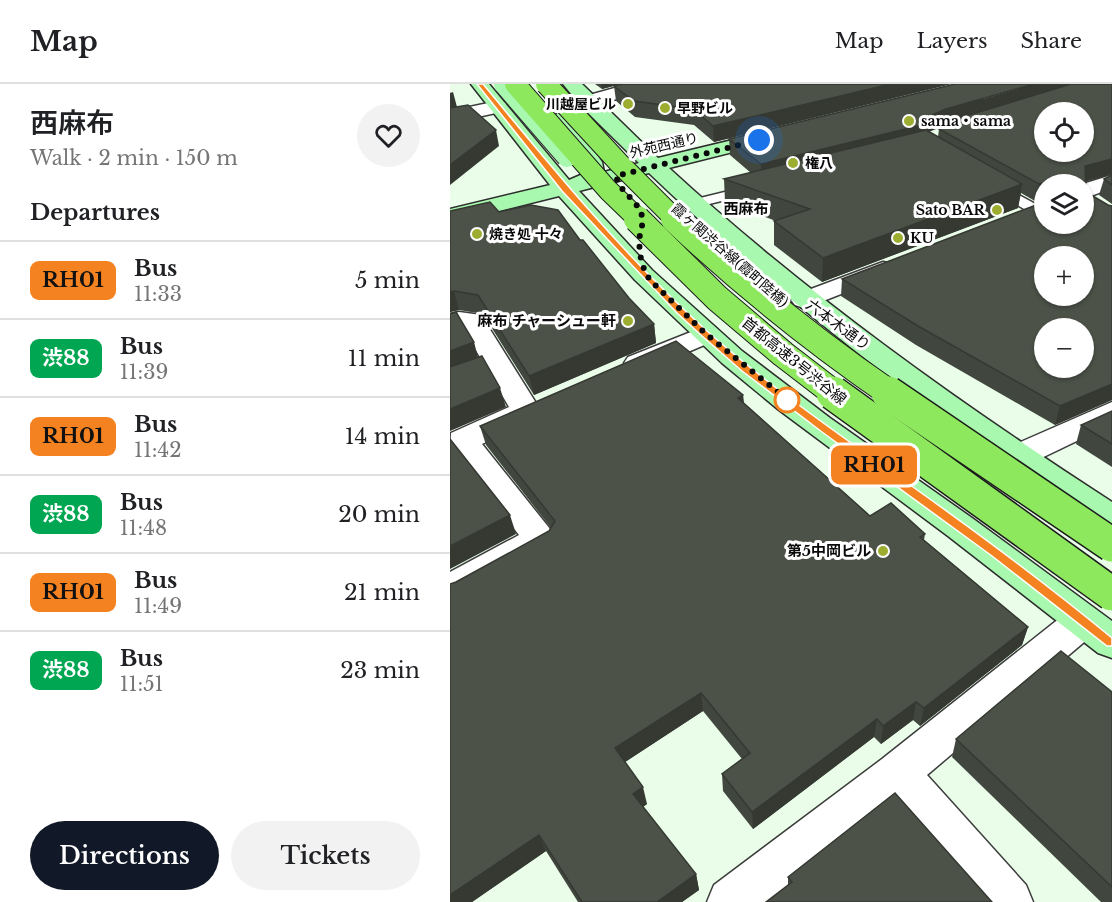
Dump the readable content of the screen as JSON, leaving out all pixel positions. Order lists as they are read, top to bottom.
{
  "streets": {
    "highway": ["首都高速3号渋谷線"],
    "main road": ["外苑西通り", "霞ヶ関渋谷線(霞町陸橋)", "六本木通り"]
  },
  "crossings": [
    ["外苑西通り", "六本木通り"],
    ["霞ヶ関渋谷線(霞町陸橋)", "六本木通り"]
  ],
  "districts": ["西麻布"],
  "places": [
    "川越屋ビル",
    "早野ビル",
    "sama・sama",
    "権八",
    "Sato BAR",
    "焼き処 十々",
    "KU",
    "麻布 チャーシュー軒",
    "第5中岡ビル"
  ],
  "lines": ["bus line RH01"],
  "page": {
    "header": "Map",
    "nav": ["Map", "Layers", "Share"],
    "heading": [
      ["西麻布", "Walk · 2 min · 150 m"],
      "Departures"
    ],
    "on_map": "RH01",
    "map_buttons": ["+", "−"],
    "list": [
      {
        "mark": "RH01",
        "name": "Bus",
        "note": "11:33",
        "value": "5 min"
      },
      {
        "mark": "渋88",
        "name": "Bus",
        "note": "11:39",
        "value": "11 min"
      },
      {
        "mark": "RH01",
        "name": "Bus",
        "note": "11:42",
        "value": "14 min"
      },
      {
        "mark": "渋88",
        "name": "Bus",
        "note": "11:48",
        "value": "20 min"
      },
      {
        "mark": "RH01",
        "name": "Bus",
        "note": "11:49",
        "value": "21 min"
      },
      {
        "mark": "渋88",
        "name": "Bus",
        "note": "11:51",
        "value": "23 min"
      }
    ],
    "buttons": ["Directions", "Tickets"]
  }
}
